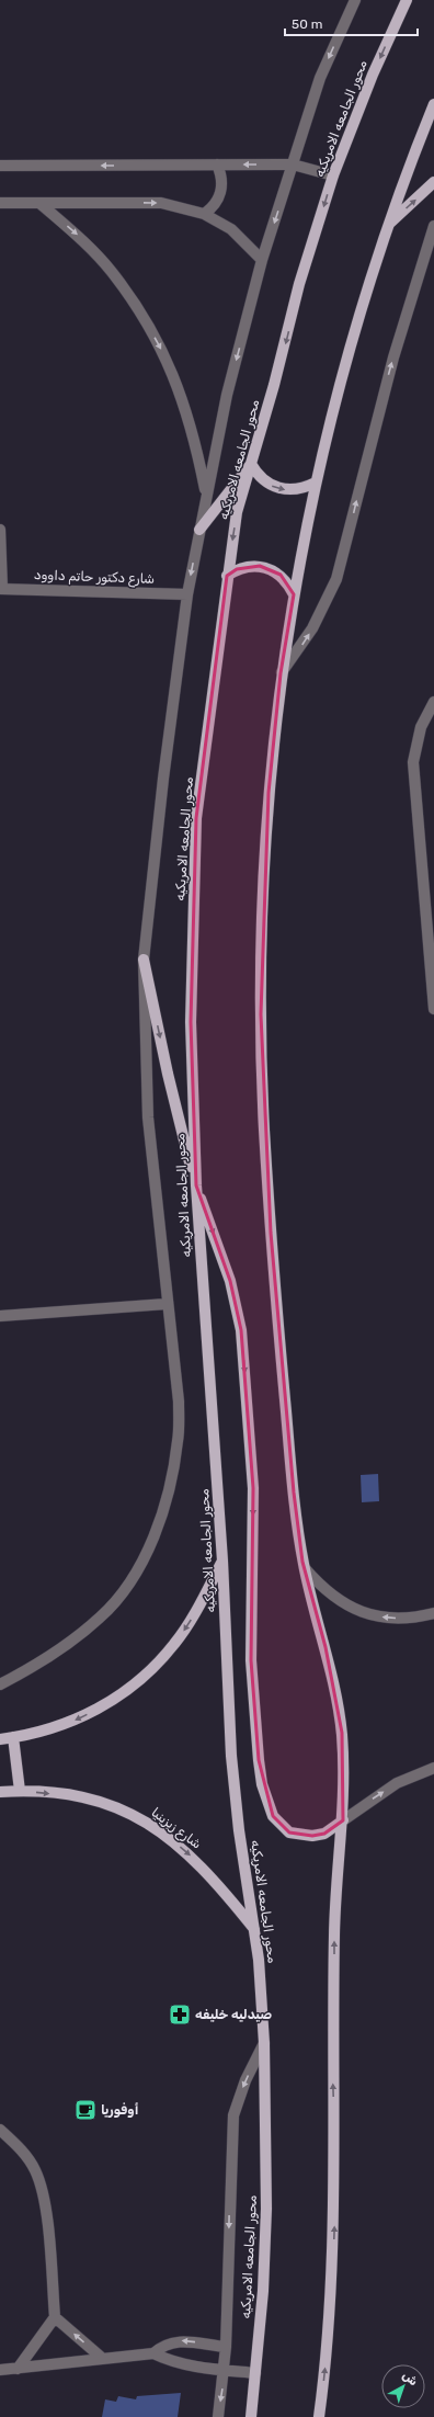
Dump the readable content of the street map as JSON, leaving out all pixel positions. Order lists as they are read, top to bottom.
{
  "streets": {
    "main road": ["محور الجامعه الامريكيه", "شارع زيزينيا"],
    "street": ["شارع دكتور حاتم داوود"]
  },
  "crossings": [
    ["محور الجامعه الامريكيه", "شارع زيزينيا"]
  ],
  "one_way": ["شارع زيزينيا"],
  "places": {
    "pharmacy": ["صيدليه خليفه"],
    "cafe": ["أوفوريا"]
  },
  "scale_bar": "50 m",
  "north": "top right"
}
